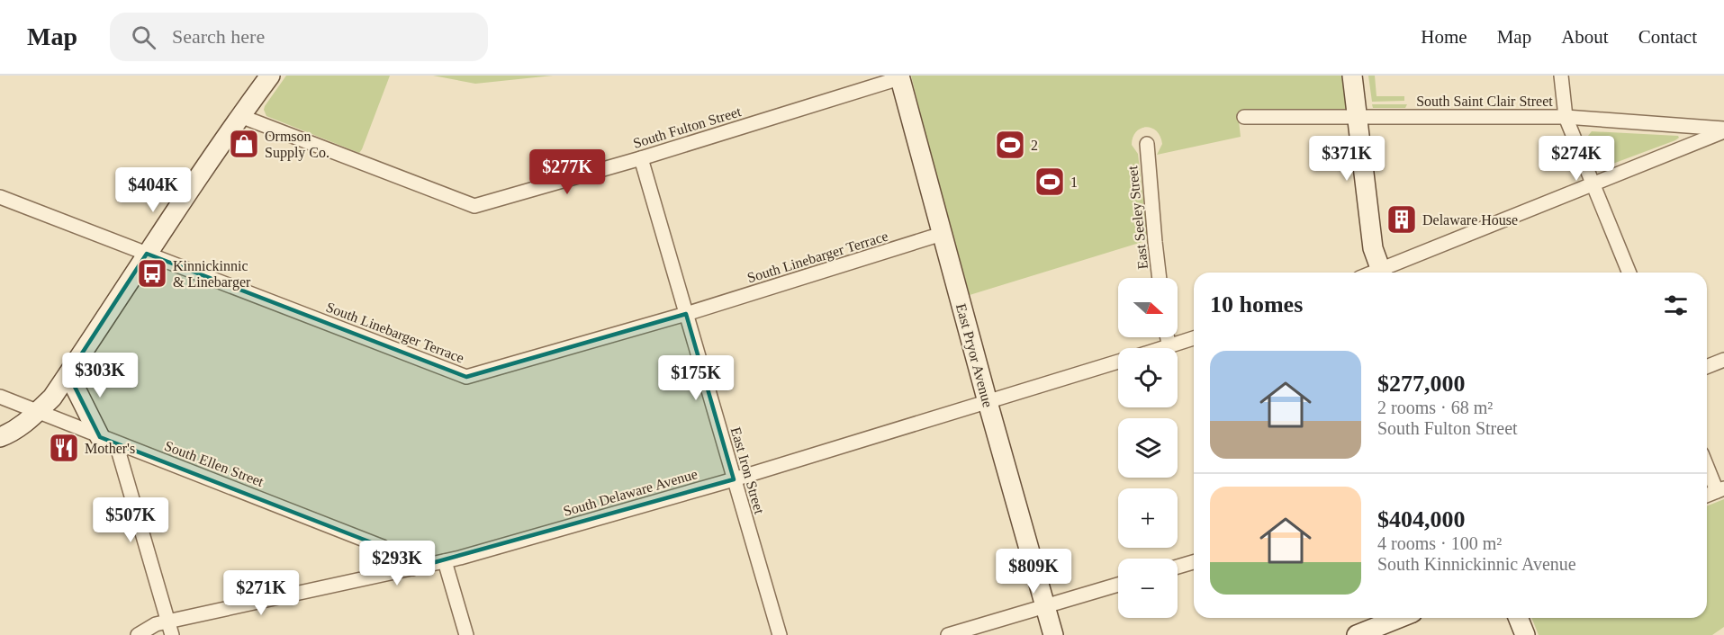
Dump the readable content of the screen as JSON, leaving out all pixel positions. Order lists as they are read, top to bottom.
{
  "streets": {
    "main road": ["East Pryor Avenue"],
    "street": [
      "South Saint Clair Street",
      "South Fulton Street",
      "East Seeley Street",
      "South Linebarger Terrace",
      "South Ellen Street",
      "East Iron Street",
      "South Delaware Avenue"
    ]
  },
  "crossings": [
    ["South Fulton Street", "East Pryor Avenue"],
    ["South Fulton Street", "East Iron Street"],
    ["South Linebarger Terrace", "East Pryor Avenue"],
    ["South Linebarger Terrace", "East Iron Street"],
    ["East Pryor Avenue", "South Delaware Avenue"],
    ["South Ellen Street", "South Delaware Avenue"],
    ["East Iron Street", "South Delaware Avenue"]
  ],
  "places": {
    "shop": ["Ormson Supply Co."],
    "sports": ["2", "1"],
    "building": ["Delaware House"],
    "bus stop": ["Kinnickinnic & Linebarger"],
    "restaurant": ["Mother's"]
  },
  "north": "right",
  "page": {
    "header": "Map",
    "search": "Search here",
    "nav": [
      "Home",
      "Map",
      "About",
      "Contact"
    ],
    "price": [
      "$371K",
      "$274K",
      "$277K",
      "$404K",
      "$303K",
      "$175K",
      "$507K",
      "$293K",
      "$809K",
      "$271K"
    ],
    "heading": "10 homes",
    "map_buttons": ["+", "−"],
    "list": [
      {
        "name": "$277,000",
        "note": "2 rooms · 68 m² · South Fulton Street"
      },
      {
        "name": "$404,000",
        "note": "4 rooms · 100 m² · South Kinnickinnic Avenue"
      }
    ]
  }
}
